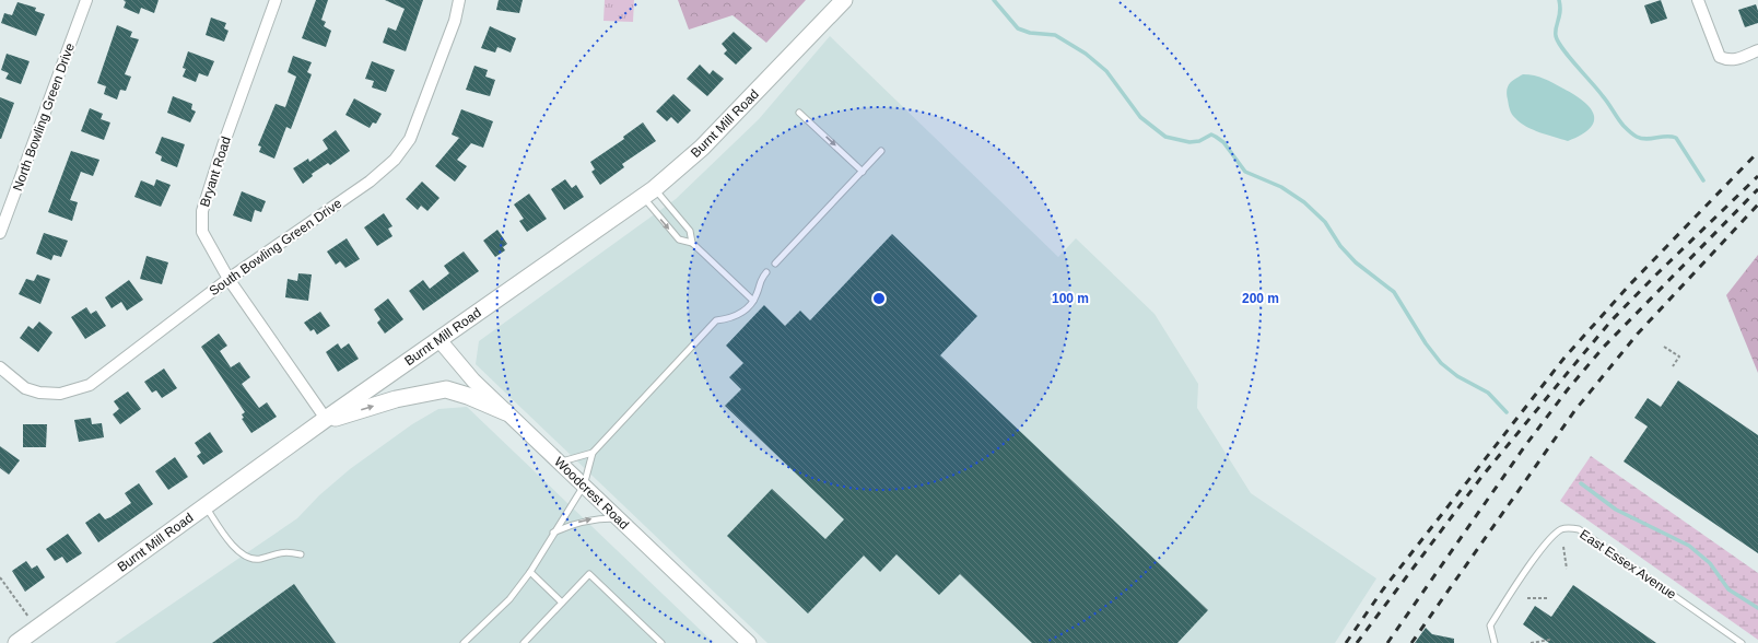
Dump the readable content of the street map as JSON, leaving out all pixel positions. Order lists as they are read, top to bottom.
{
  "streets": {
    "main road": ["Burnt Mill Road"],
    "street": [
      "North Bowling Green Drive",
      "Bryant Road",
      "South Bowling Green Drive",
      "Woodcrest Road"
    ],
    "lane": ["East Essex Avenue"]
  },
  "crossings": [
    ["Burnt Mill Road", "Bryant Road"],
    ["Burnt Mill Road", "Woodcrest Road"],
    ["Bryant Road", "South Bowling Green Drive"]
  ],
  "rings": ["100 m", "200 m"]
}
